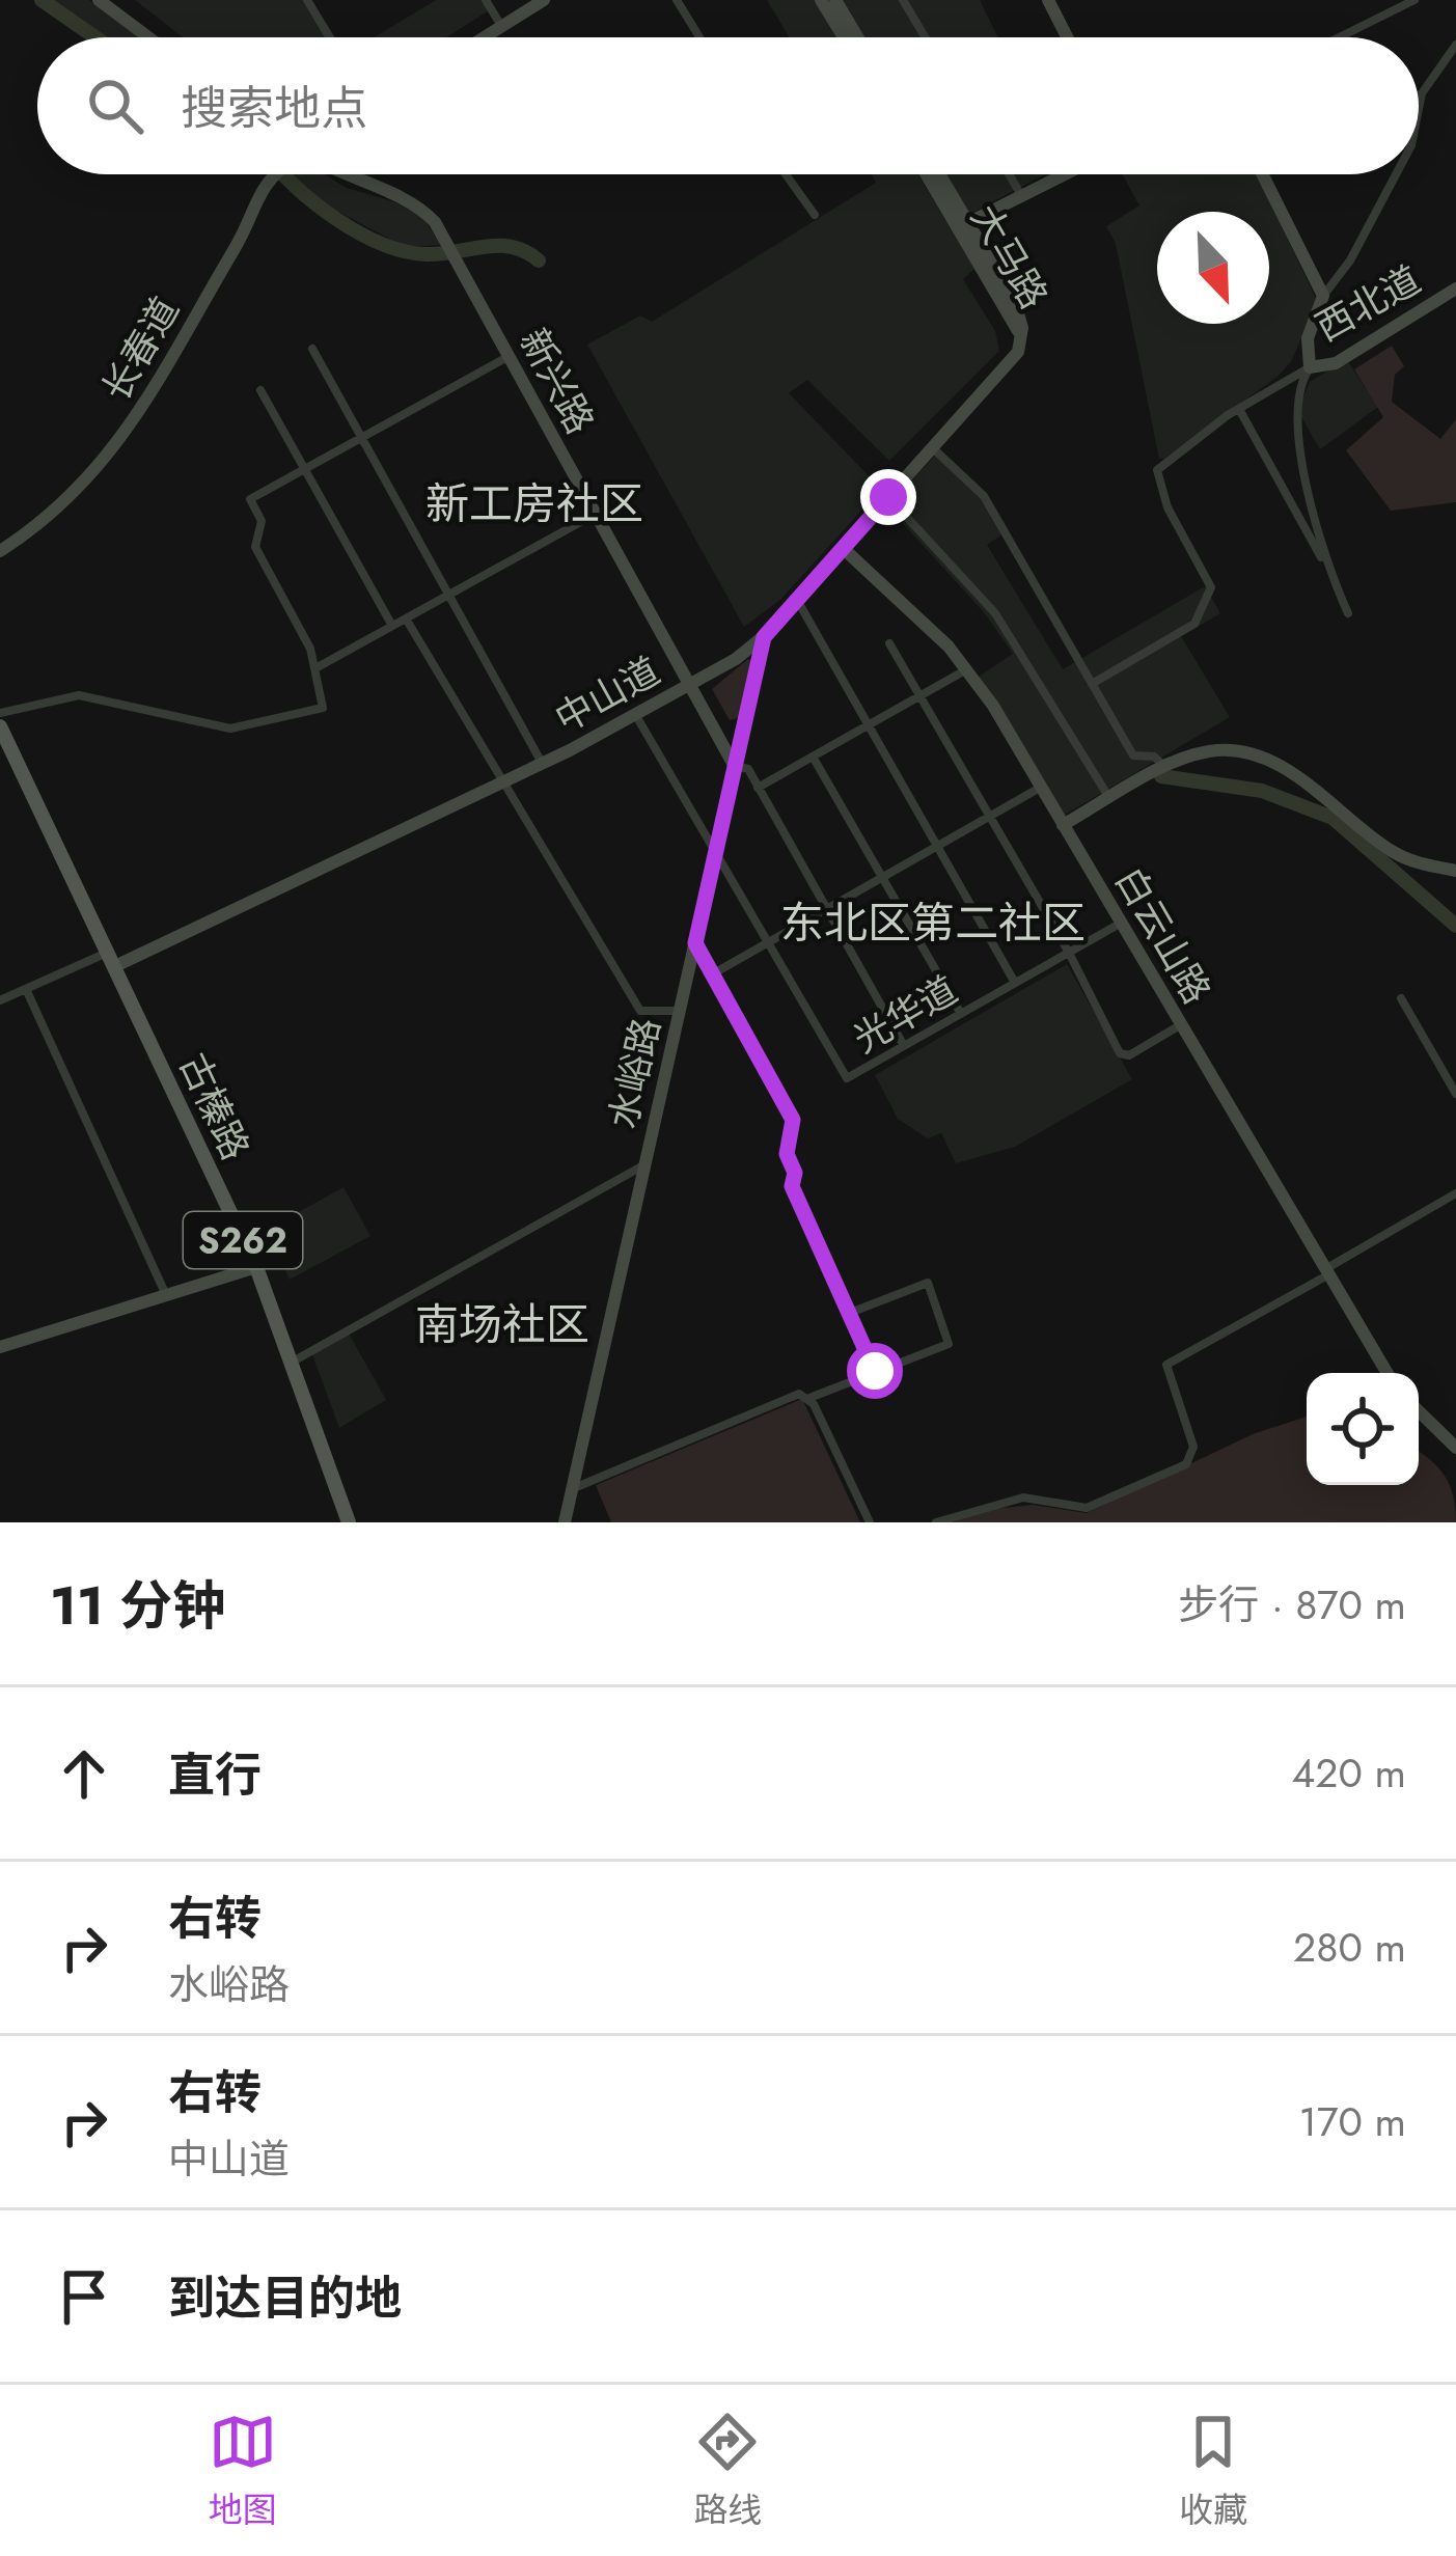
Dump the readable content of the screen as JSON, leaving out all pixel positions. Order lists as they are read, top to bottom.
{
  "streets": {
    "main road": ["古榛路", "S262"],
    "street": [
      "大马路",
      "西北道",
      "长春道",
      "新兴路",
      "中山道",
      "白云山路",
      "光华道",
      "水峪路"
    ]
  },
  "crossings": [
    ["大马路", "中山道"],
    ["新兴路", "中山道"],
    ["新兴路", "水峪路"],
    ["中山道", "白云山路"],
    ["中山道", "水峪路"],
    ["中山道", "古榛路"],
    ["白云山路", "光华道"]
  ],
  "districts": ["新工房社区", "东北区第二社区", "南场社区"],
  "north": "bottom right",
  "page": {
    "search": "搜索地点",
    "heading": ["11 分钟", "步行 · 870 m"],
    "list": [
      ["直行", "420 m"],
      ["右转", "水峪路", "280 m"],
      ["右转", "中山道", "170 m"],
      "到达目的地"
    ],
    "nav": ["地图", "路线", "收藏"]
  }
}
